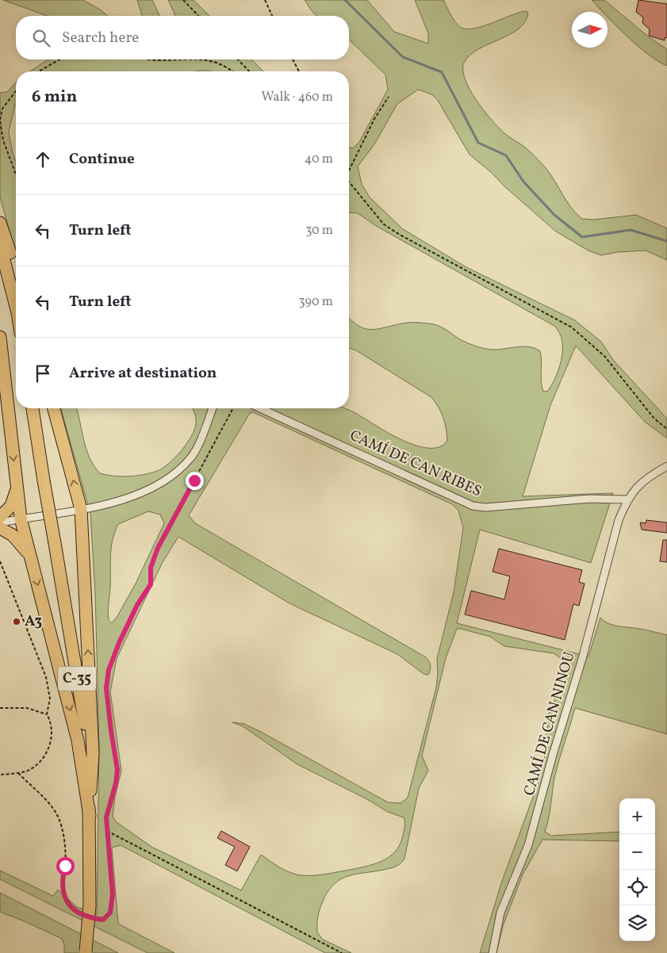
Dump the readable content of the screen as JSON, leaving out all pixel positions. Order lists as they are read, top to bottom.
{
  "streets": {
    "highway": ["C-35"],
    "street": ["CAMÍ DE CAN RIBES", "CAMÍ DE CAN NINOU"]
  },
  "crossings": [
    ["CAMÍ DE CAN RIBES", "CAMÍ DE CAN NINOU"]
  ],
  "places": ["A3"],
  "north": "right",
  "page": {
    "search": "Search here",
    "heading": ["6 min", "Walk · 460 m"],
    "list": [
      ["Continue", "40 m"],
      ["Turn left", "30 m"],
      ["Turn left", "390 m"],
      "Arrive at destination"
    ],
    "map_buttons": ["+", "−"]
  }
}
